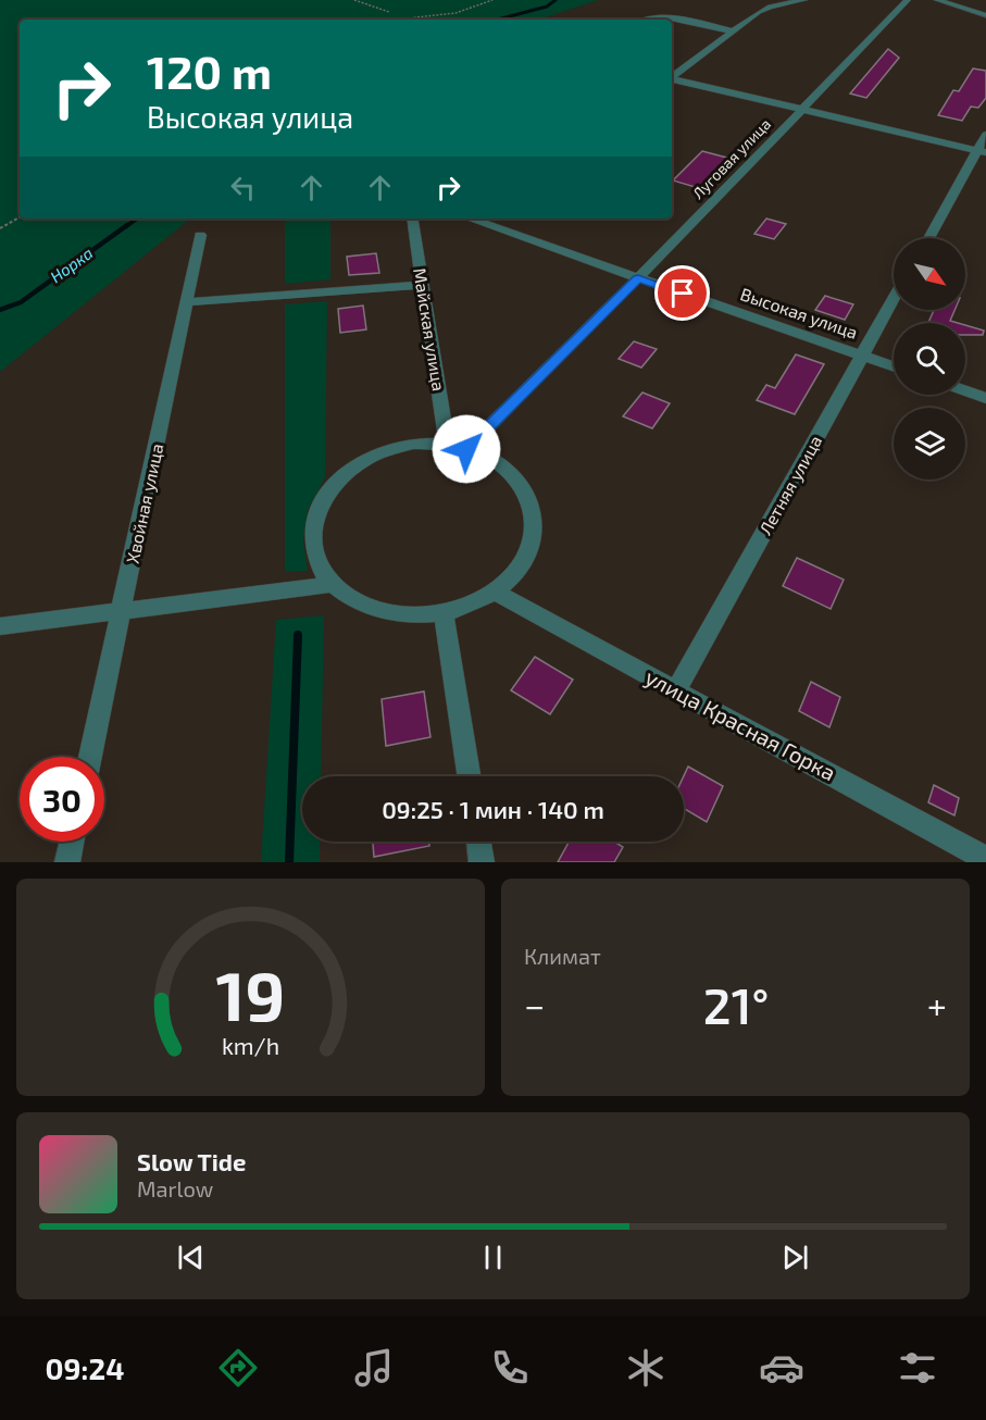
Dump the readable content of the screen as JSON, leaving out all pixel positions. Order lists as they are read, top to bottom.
{
  "streets": {
    "street": [
      "Луговая улица",
      "Высокая улица",
      "Майская улица",
      "Летняя улица",
      "Хвойная улица",
      "улица Красная Горка"
    ]
  },
  "crossings": [
    ["Луговая улица", "Высокая улица"],
    ["Луговая улица", "Майская улица"],
    ["Луговая улица", "улица Красная Горка"],
    ["Высокая улица", "Летняя улица"],
    ["Майская улица", "улица Красная Горка"],
    ["Летняя улица", "улица Красная Горка"]
  ],
  "water": ["Норка"],
  "north": "bottom right",
  "page": {
    "turn": ["120 m", "Высокая улица"],
    "limit": "30",
    "trip": "09:25 · 1 мин · 140 m",
    "tile": "Климат",
    "heat": ["−", "21°", "+"],
    "song": ["Slow Tide", "Marlow"],
    "tabs": "09:24",
    "gauge": ["19", "km/h"]
  }
}
